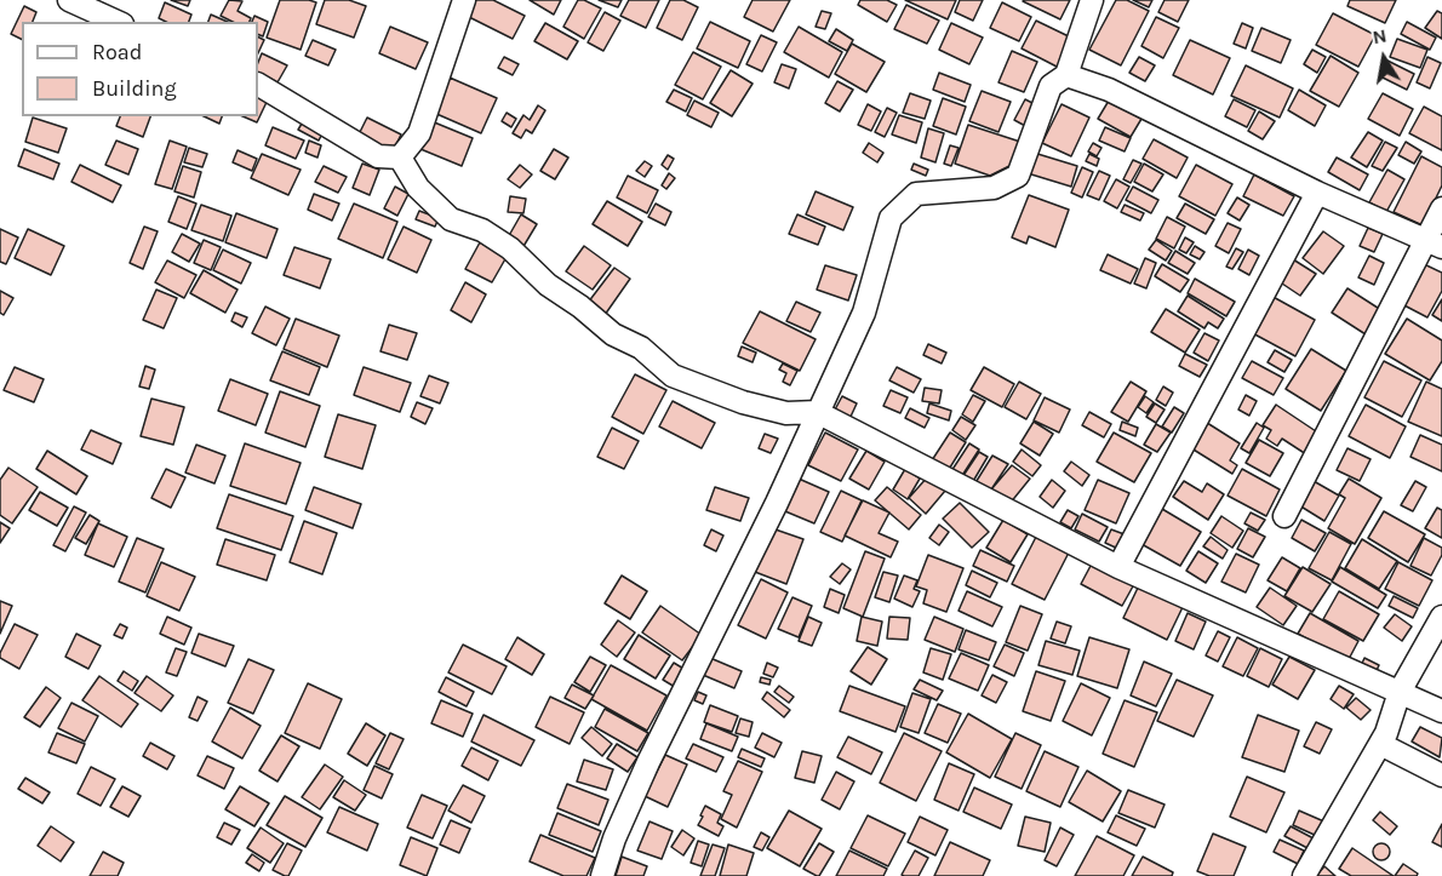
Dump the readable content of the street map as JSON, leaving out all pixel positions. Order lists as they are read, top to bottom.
{
  "legend": ["Road", "Building"],
  "north": "top"
}
